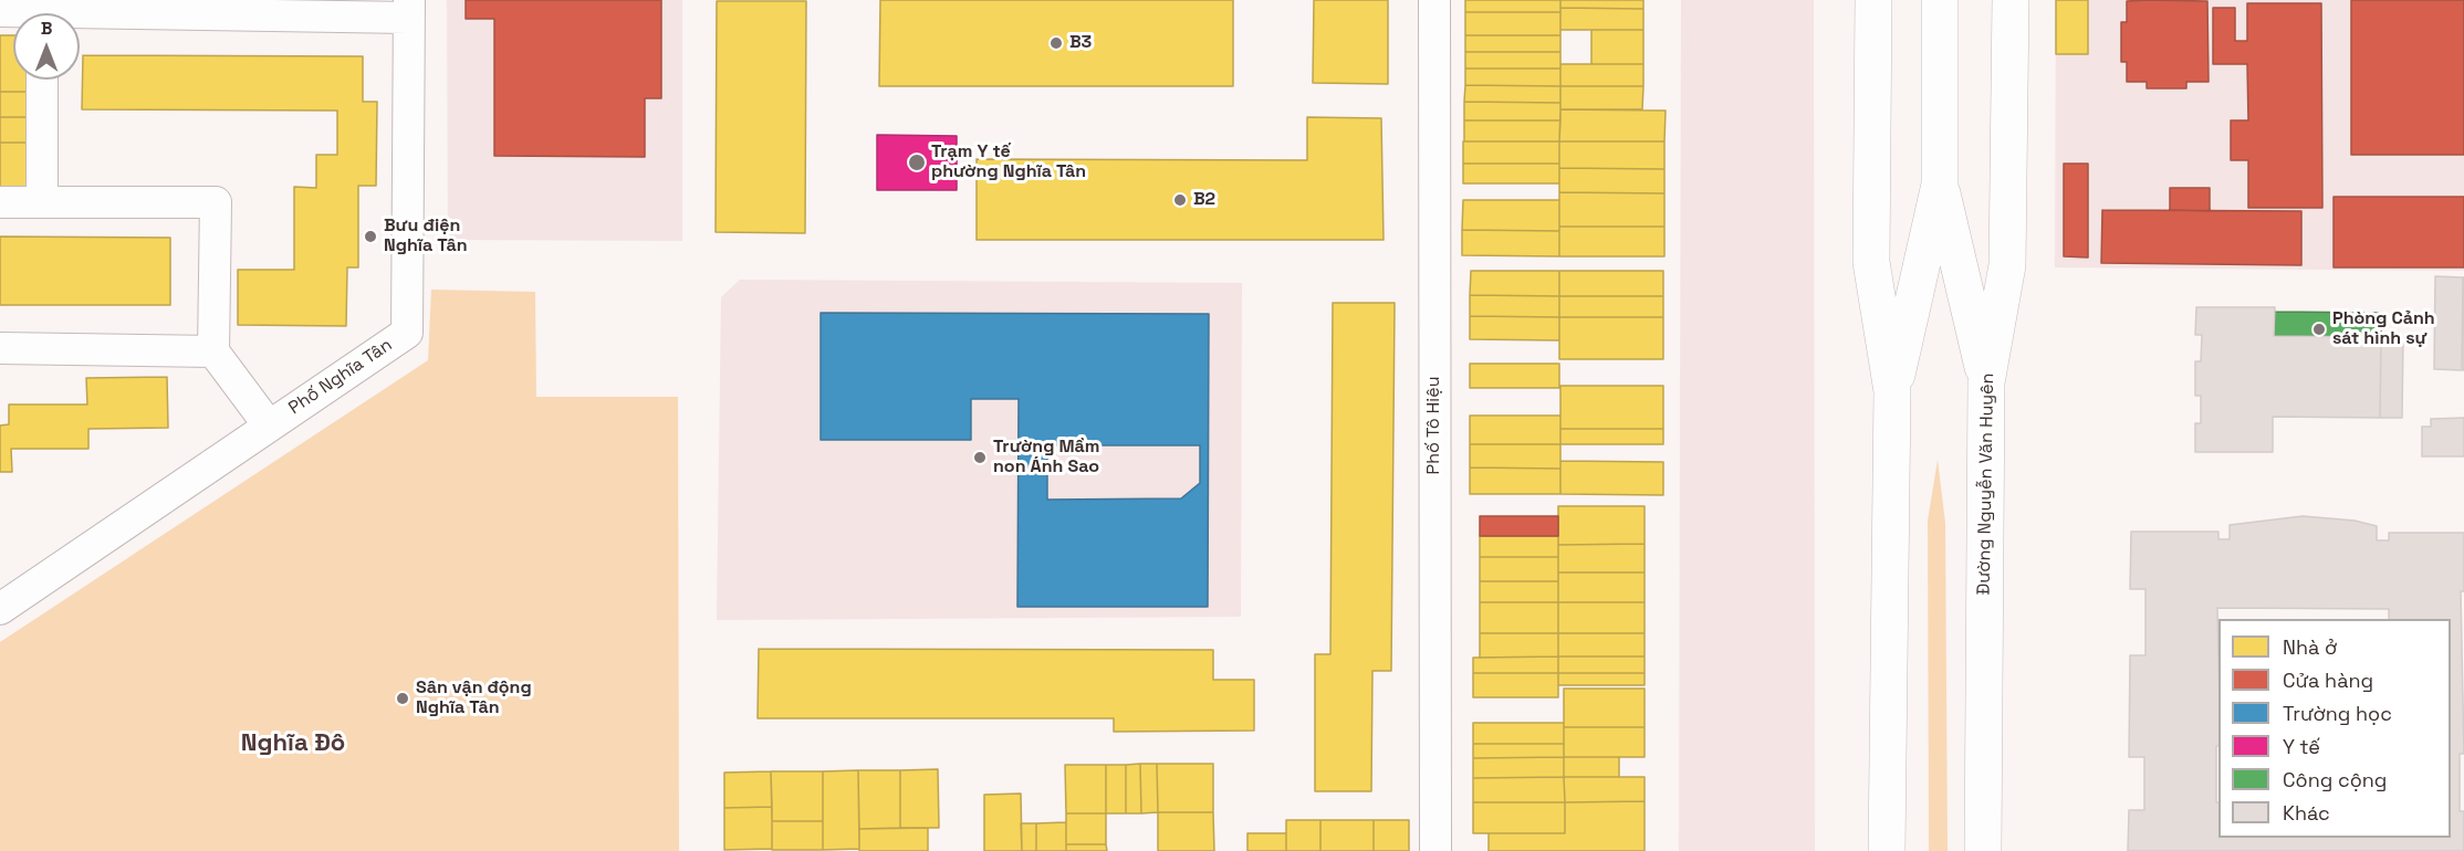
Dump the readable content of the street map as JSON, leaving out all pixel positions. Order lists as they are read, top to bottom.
{
  "streets": {
    "main road": ["Đường Nguyễn Văn Huyên"],
    "street": ["Phố Nghĩa Tân", "Phố Tô Hiệu"]
  },
  "districts": ["Nghĩa Đô"],
  "places": [
    "B3",
    "Trạm Y tế phường Nghĩa Tân",
    "B2",
    "Bưu điện Nghĩa Tân",
    "Phòng Cảnh sát hình sự",
    "Trường Mầm non Ánh Sao",
    "Sân vận động Nghĩa Tân"
  ],
  "legend": [
    "Nhà ở",
    "Cửa hàng",
    "Trường học",
    "Y tế",
    "Công cộng",
    "Khác"
  ],
  "north": "top"
}
